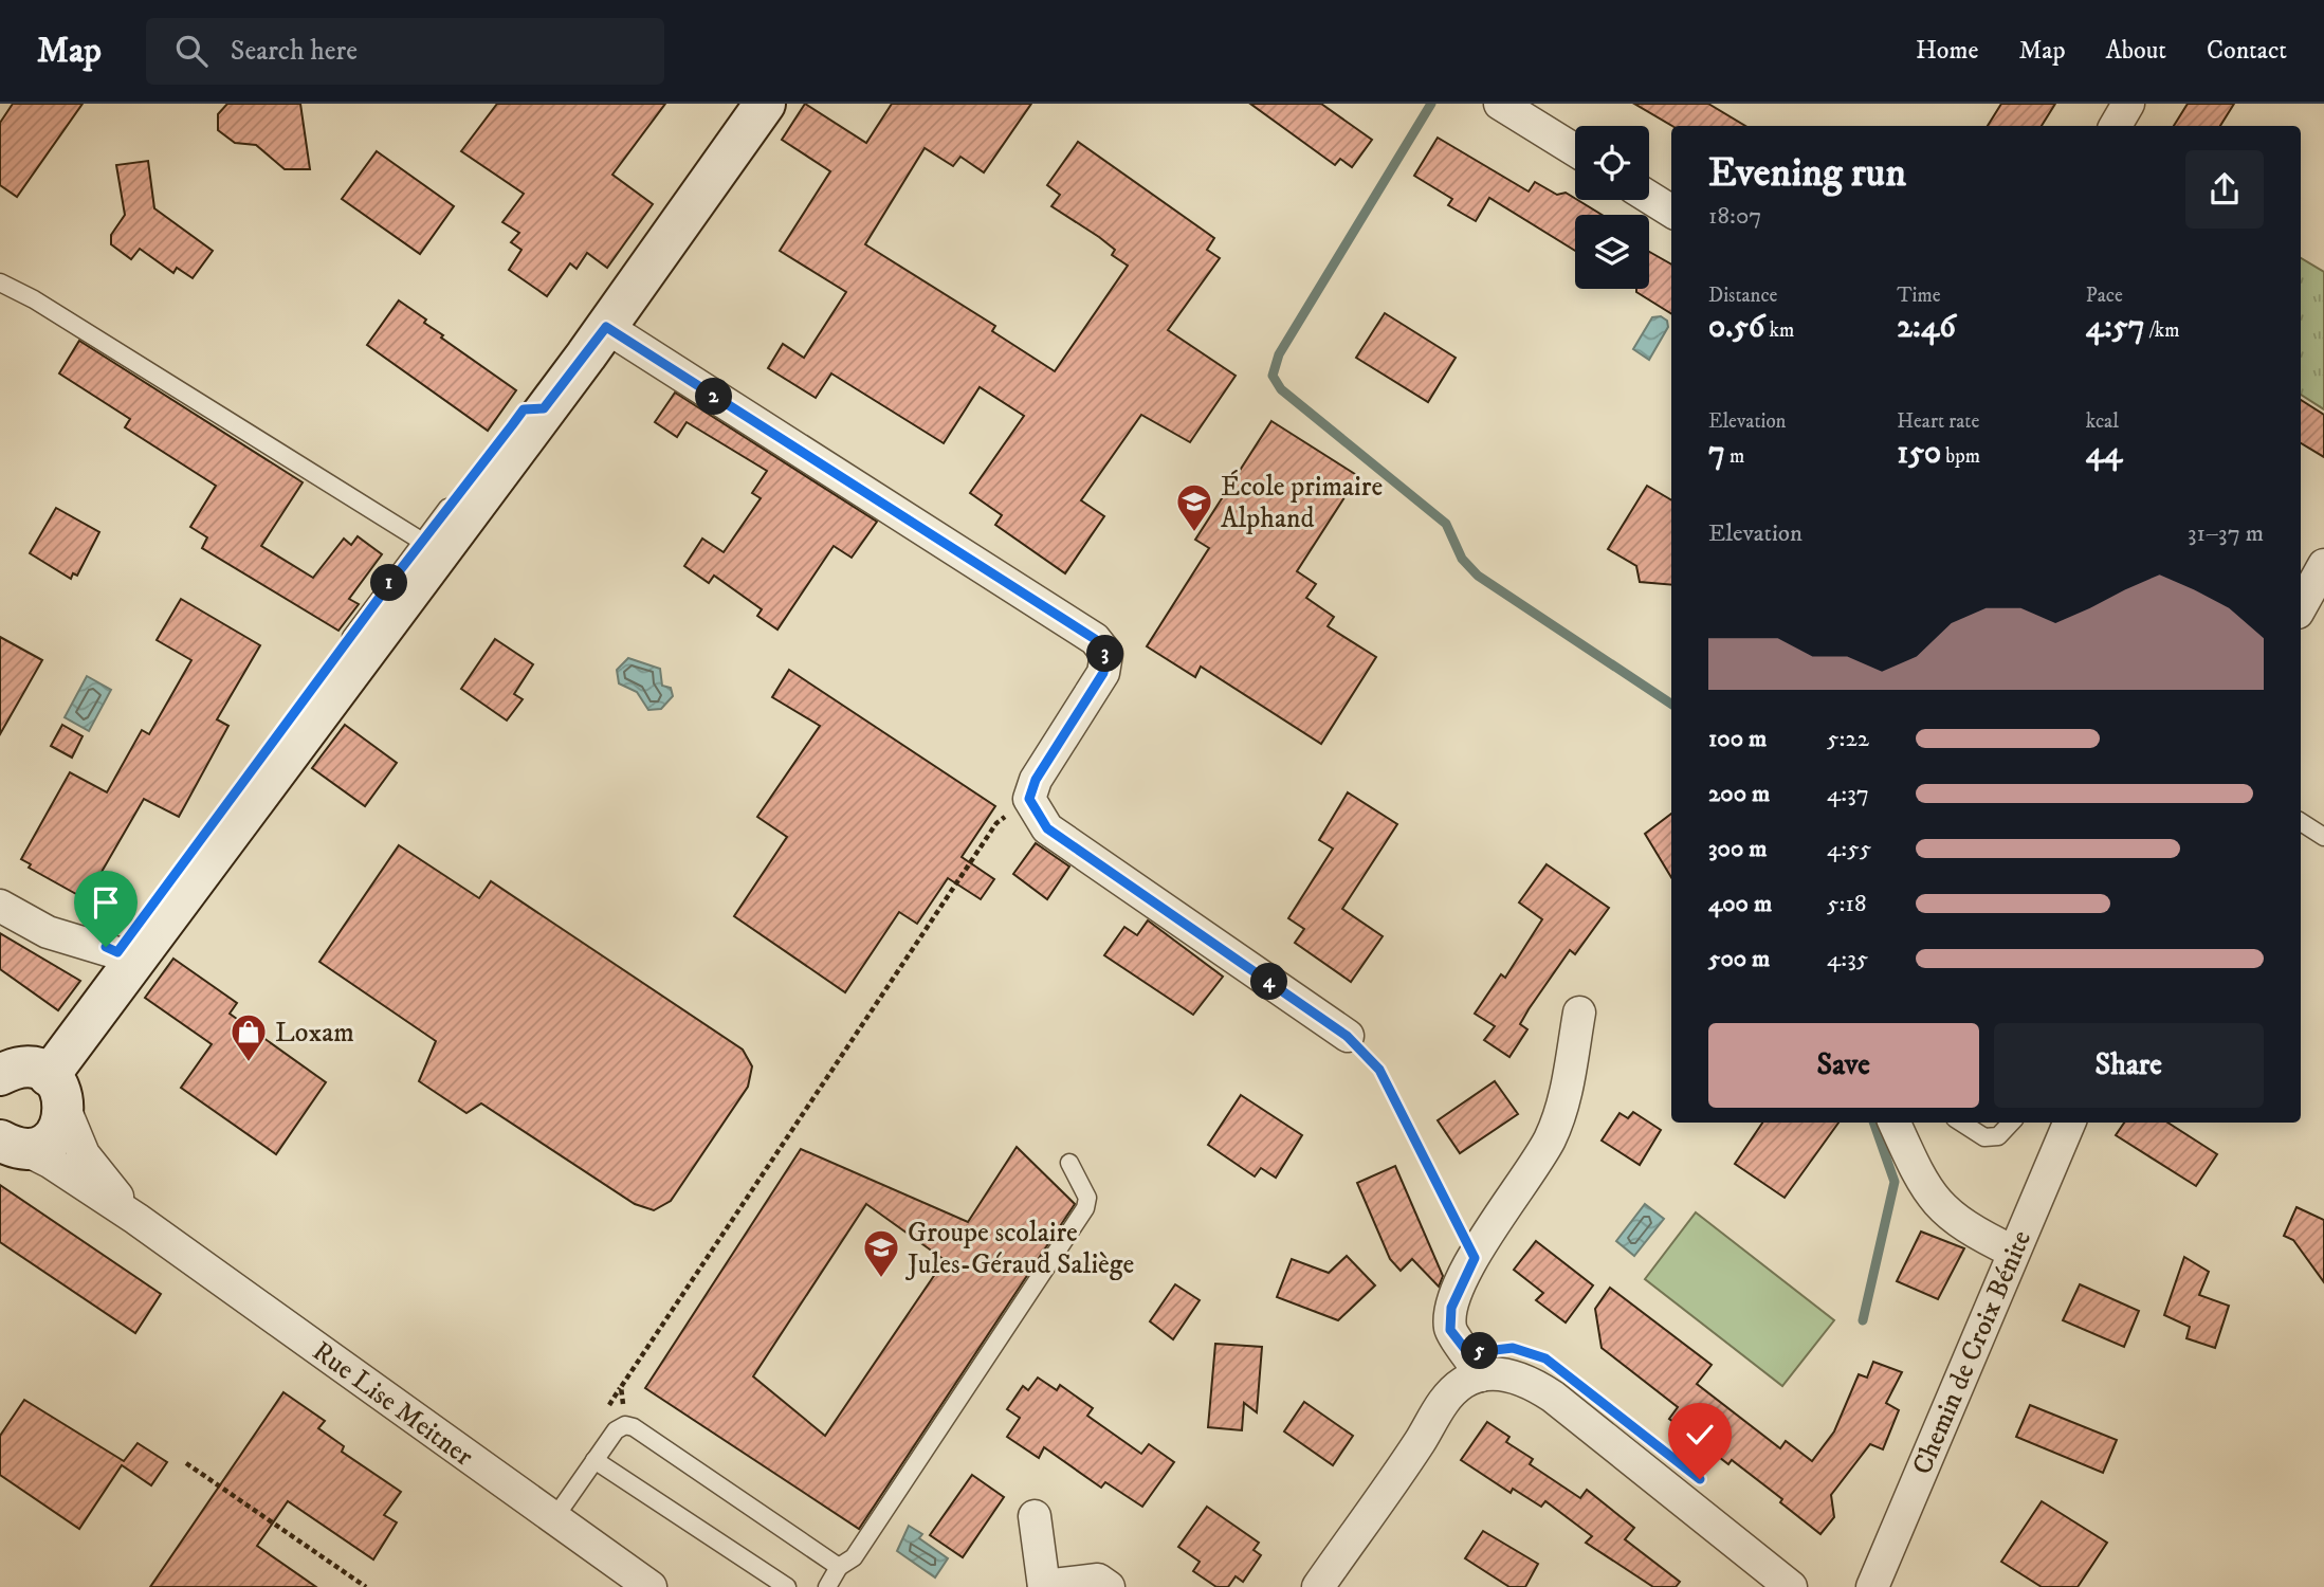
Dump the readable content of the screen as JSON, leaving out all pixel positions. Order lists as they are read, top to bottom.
{
  "streets": {
    "street": ["Chemin de Croix Bénite", "Rue Lise Meitner"]
  },
  "places": {
    "school or university": ["École primaire Alphand", "Groupe scolaire Jules-Géraud Saliège"],
    "shop": ["Loxam"]
  },
  "page": {
    "header": "Map",
    "search": "Search here",
    "nav": [
      "Home",
      "Map",
      "About",
      "Contact"
    ],
    "heading": ["Evening run", "18:07"],
    "stats": [
      ["Distance", "0.56 km"],
      ["Time", "2:46"],
      ["Pace", "4:57 /km"],
      ["Elevation", "7 m"],
      ["Heart rate", "150 bpm"],
      ["kcal", "44"]
    ],
    "pins": [
      "2",
      "1",
      "3",
      "4",
      "5"
    ],
    "chart": ["Elevation", "31–37 m"],
    "list": [
      {
        "name": "100 m",
        "note": "5:22"
      },
      {
        "name": "200 m",
        "note": "4:37"
      },
      {
        "name": "300 m",
        "note": "4:55"
      },
      {
        "name": "400 m",
        "note": "5:18"
      },
      {
        "name": "500 m",
        "note": "4:35"
      }
    ],
    "buttons": ["Save", "Share"]
  }
}
